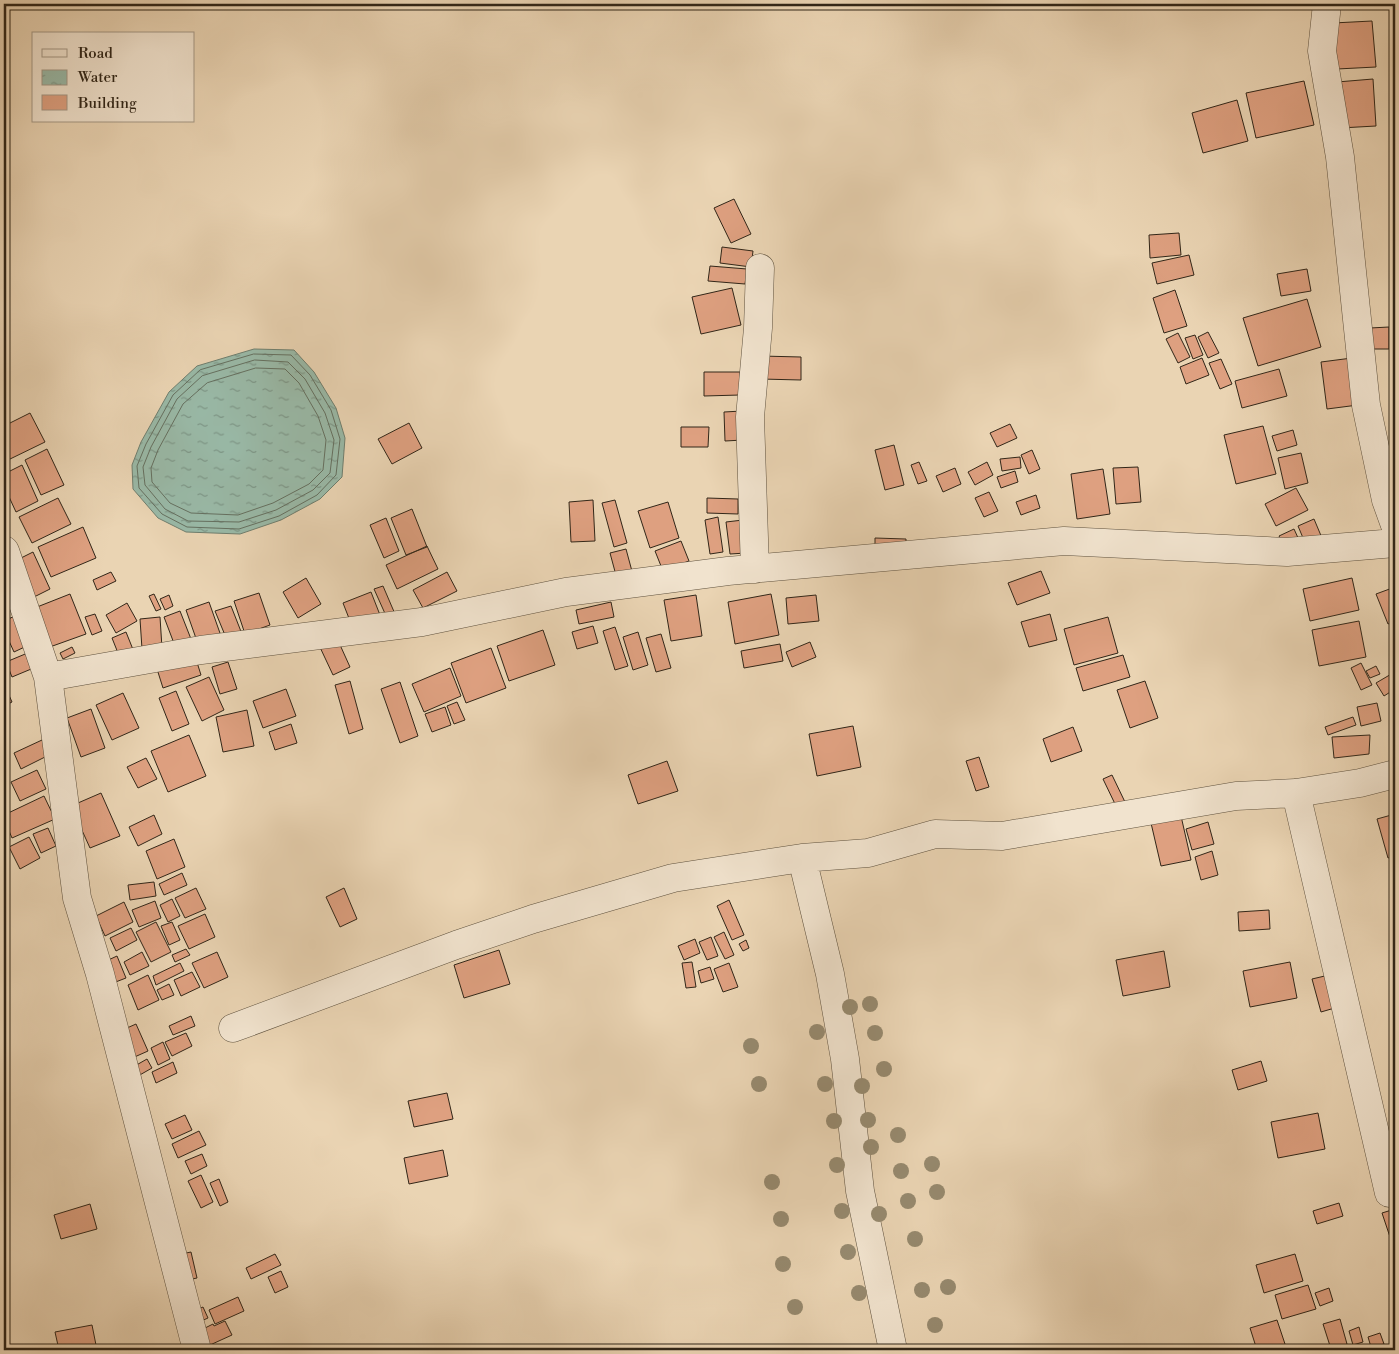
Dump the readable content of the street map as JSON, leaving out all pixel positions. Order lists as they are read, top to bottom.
{
  "legend": ["Road", "Water", "Building"]
}
